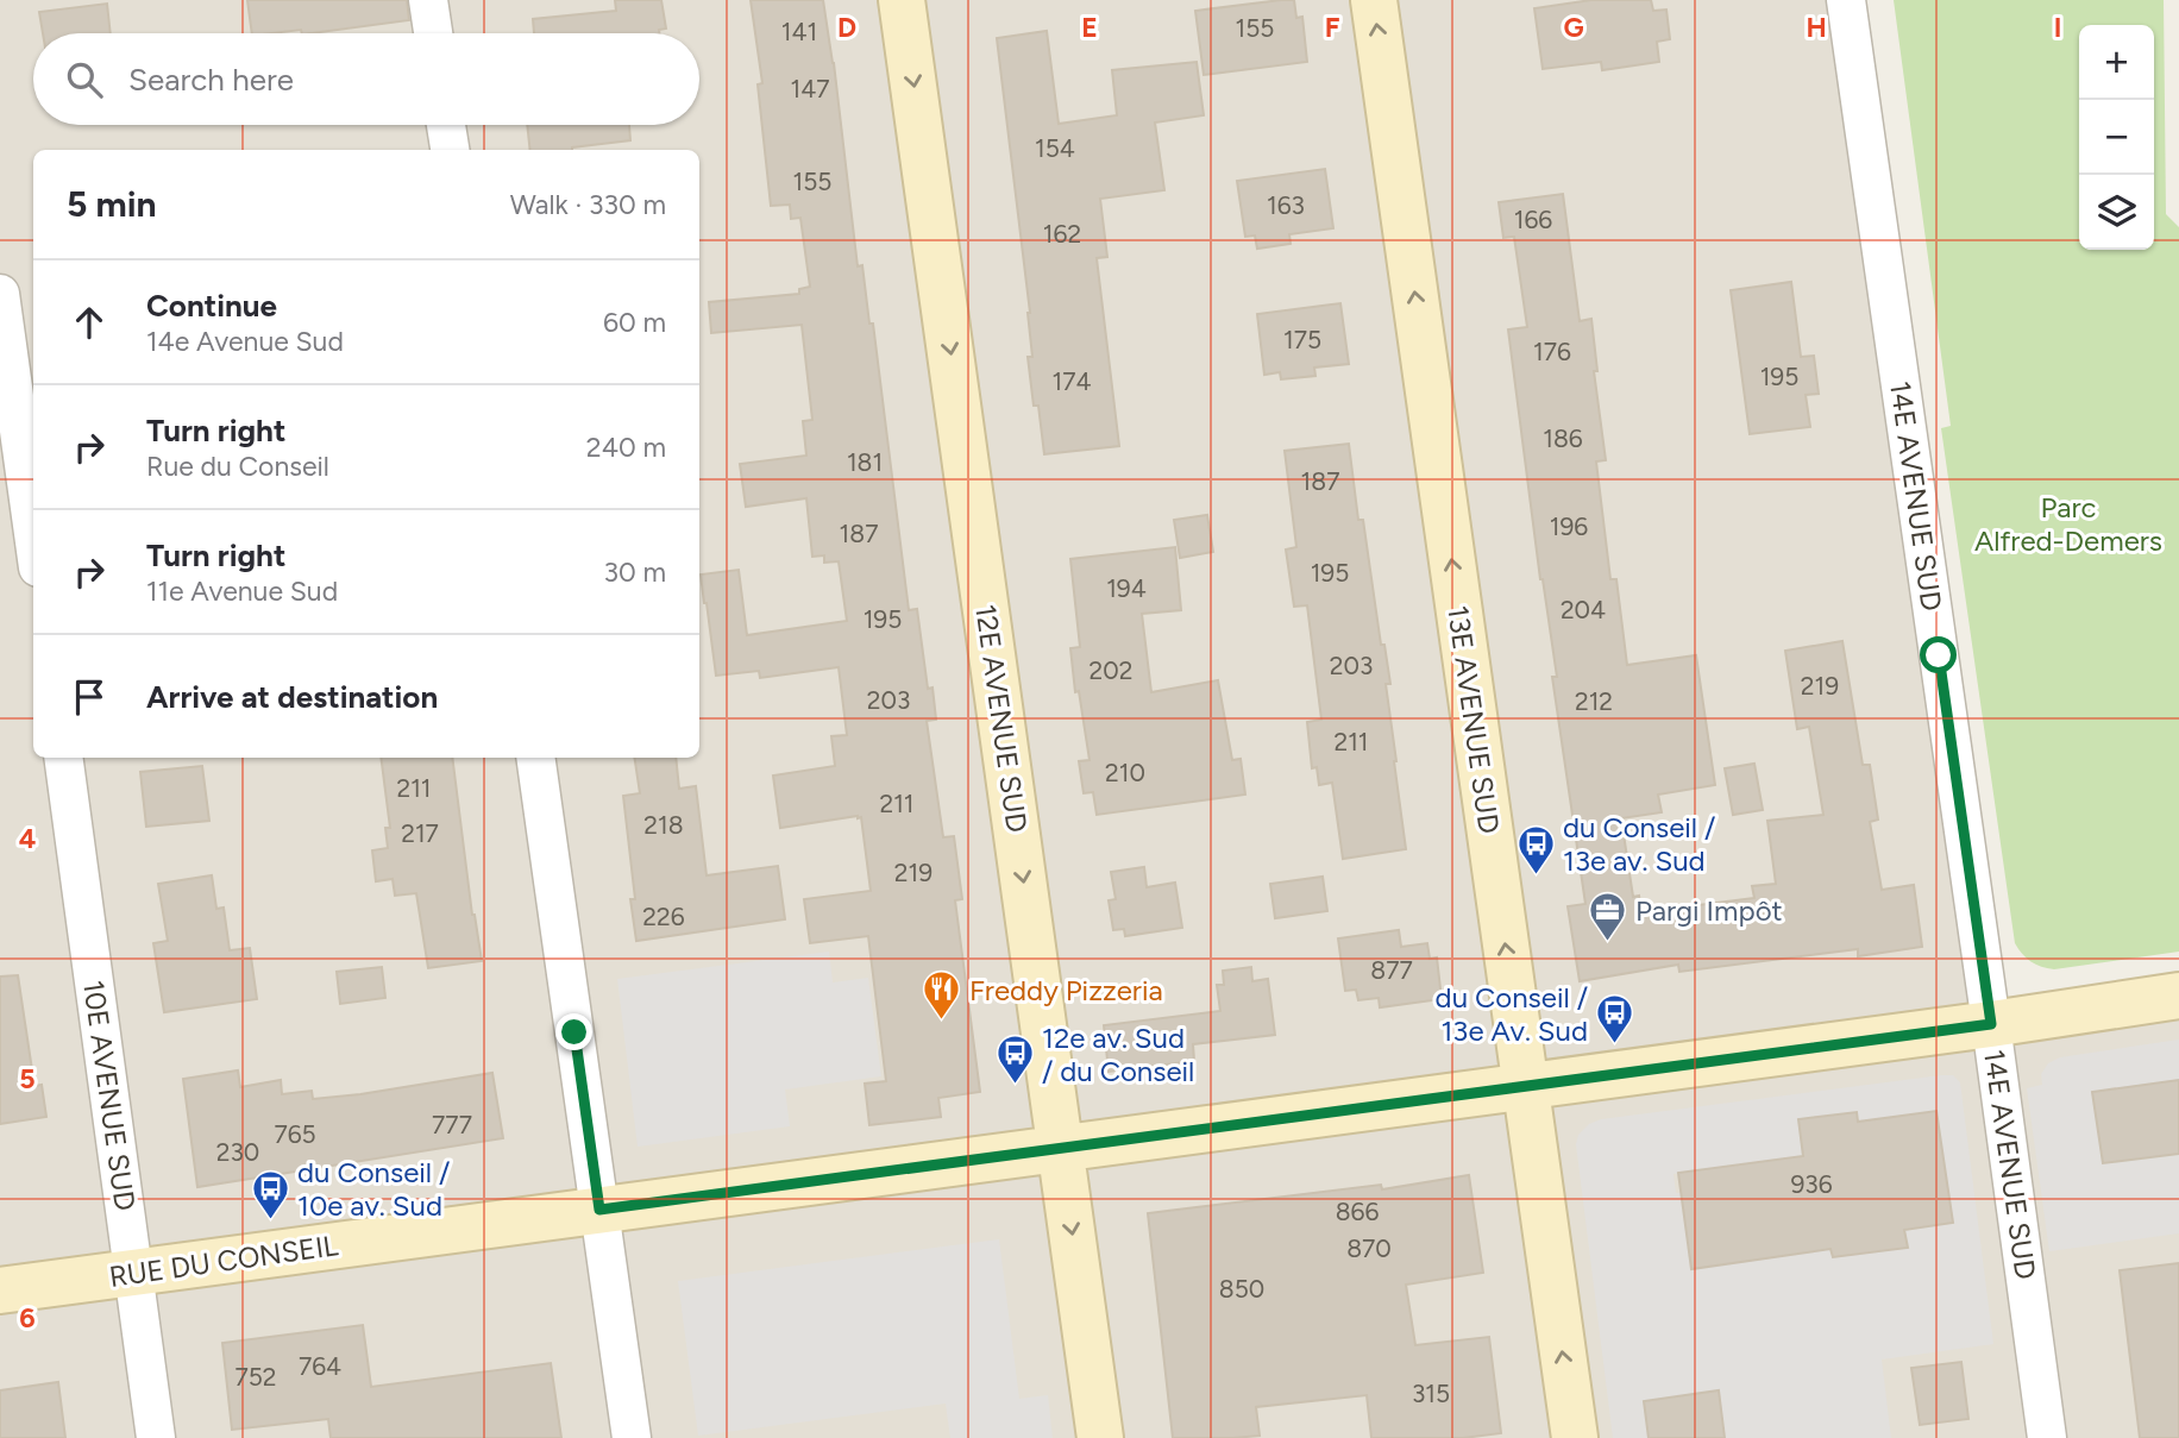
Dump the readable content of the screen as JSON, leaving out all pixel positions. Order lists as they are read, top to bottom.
{
  "streets": {
    "main road": ["12E AVENUE SUD", "13E AVENUE SUD", "RUE DU CONSEIL"],
    "street": ["14E AVENUE SUD", "10E AVENUE SUD"]
  },
  "crossings": [
    ["14E AVENUE SUD", "RUE DU CONSEIL"],
    ["12E AVENUE SUD", "RUE DU CONSEIL"],
    ["13E AVENUE SUD", "RUE DU CONSEIL"],
    ["10E AVENUE SUD", "RUE DU CONSEIL"]
  ],
  "one_way": ["12E AVENUE SUD", "13E AVENUE SUD"],
  "parks": ["Parc Alfred-Demers"],
  "places": {
    "bus stop": [
      "du Conseil / 13e av. Sud",
      "du Conseil / 13e Av. Sud",
      "12e av. Sud / du Conseil",
      "du Conseil / 10e av. Sud"
    ],
    "office": ["Pargi Impôt"],
    "restaurant": ["Freddy Pizzeria"]
  },
  "house_numbers": [
    "155",
    "141",
    "147",
    "154",
    "155",
    "163",
    "166",
    "162",
    "175",
    "176",
    "195",
    "174",
    "186",
    "181",
    "187",
    "196",
    "187",
    "195",
    "194",
    "204",
    "195",
    "203",
    "202",
    "219",
    "203",
    "212",
    "211",
    "210",
    "211",
    "211",
    "218",
    "217",
    "219",
    "226",
    "877",
    "777",
    "765",
    "230",
    "936",
    "866",
    "870",
    "850",
    "764",
    "752",
    "315"
  ],
  "page": {
    "map_buttons": ["+", "−"],
    "search": "Search here",
    "heading": ["5 min", "Walk · 330 m"],
    "list": [
      ["Continue", "14e Avenue Sud", "60 m"],
      ["Turn right", "Rue du Conseil", "240 m"],
      ["Turn right", "11e Avenue Sud", "30 m"],
      "Arrive at destination"
    ]
  },
  "grid": {
    "columns": [
      "D",
      "E",
      "F",
      "G",
      "H",
      "I"
    ],
    "rows": ["4", "5", "6"]
  }
}
